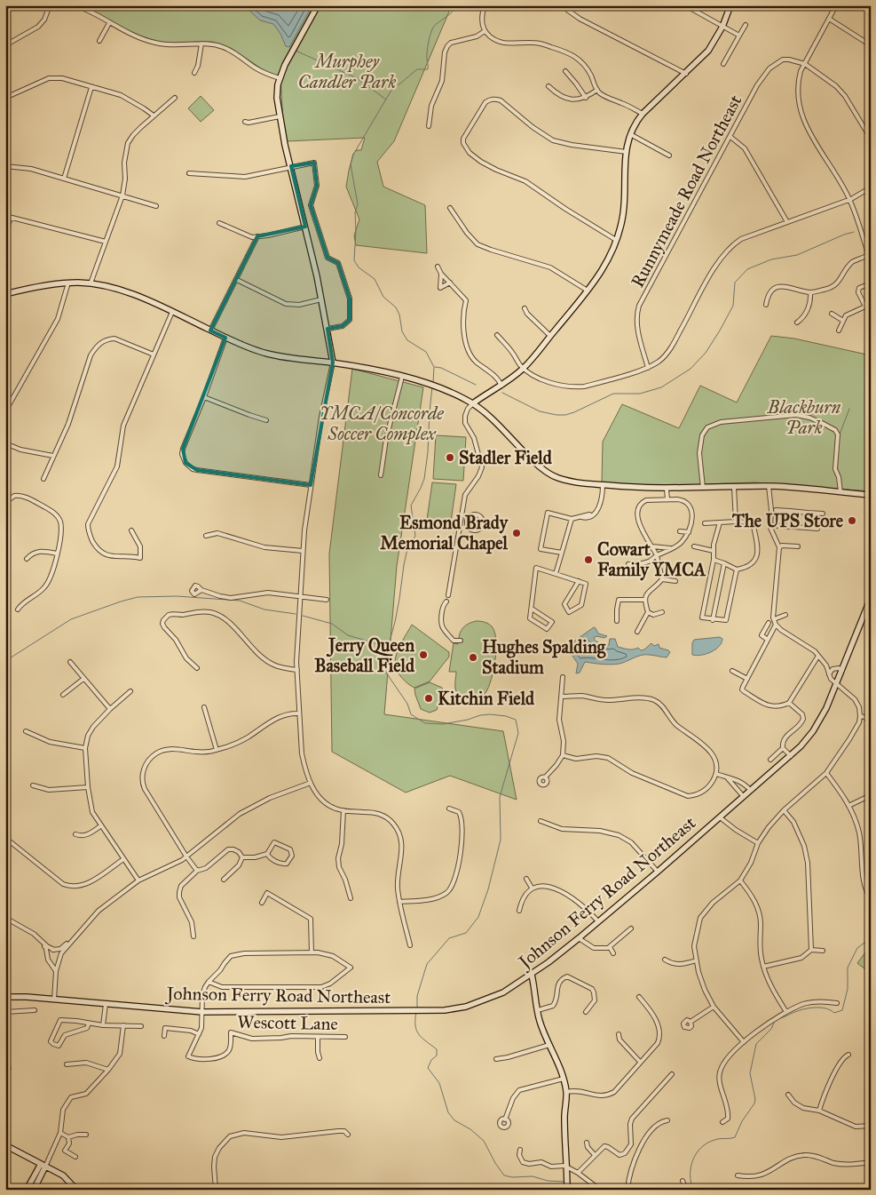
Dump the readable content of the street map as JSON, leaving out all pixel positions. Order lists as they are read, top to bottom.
{
  "streets": {
    "main road": ["Johnson Ferry Road Northeast"],
    "street": ["Runnymeade Road Northeast", "Wescott Lane"]
  },
  "crossings": [
    ["Johnson Ferry Road Northeast", "Wescott Lane"]
  ],
  "parks": ["Murphey Candler Park", "Blackburn Park", "YMCA/Concorde Soccer Complex"],
  "places": [
    "Stadler Field",
    "The UPS Store",
    "Esmond Brady Memorial Chapel",
    "Cowart Family YMCA",
    "Jerry Queen Baseball Field",
    "Hughes Spalding Stadium",
    "Kitchin Field"
  ]
}
